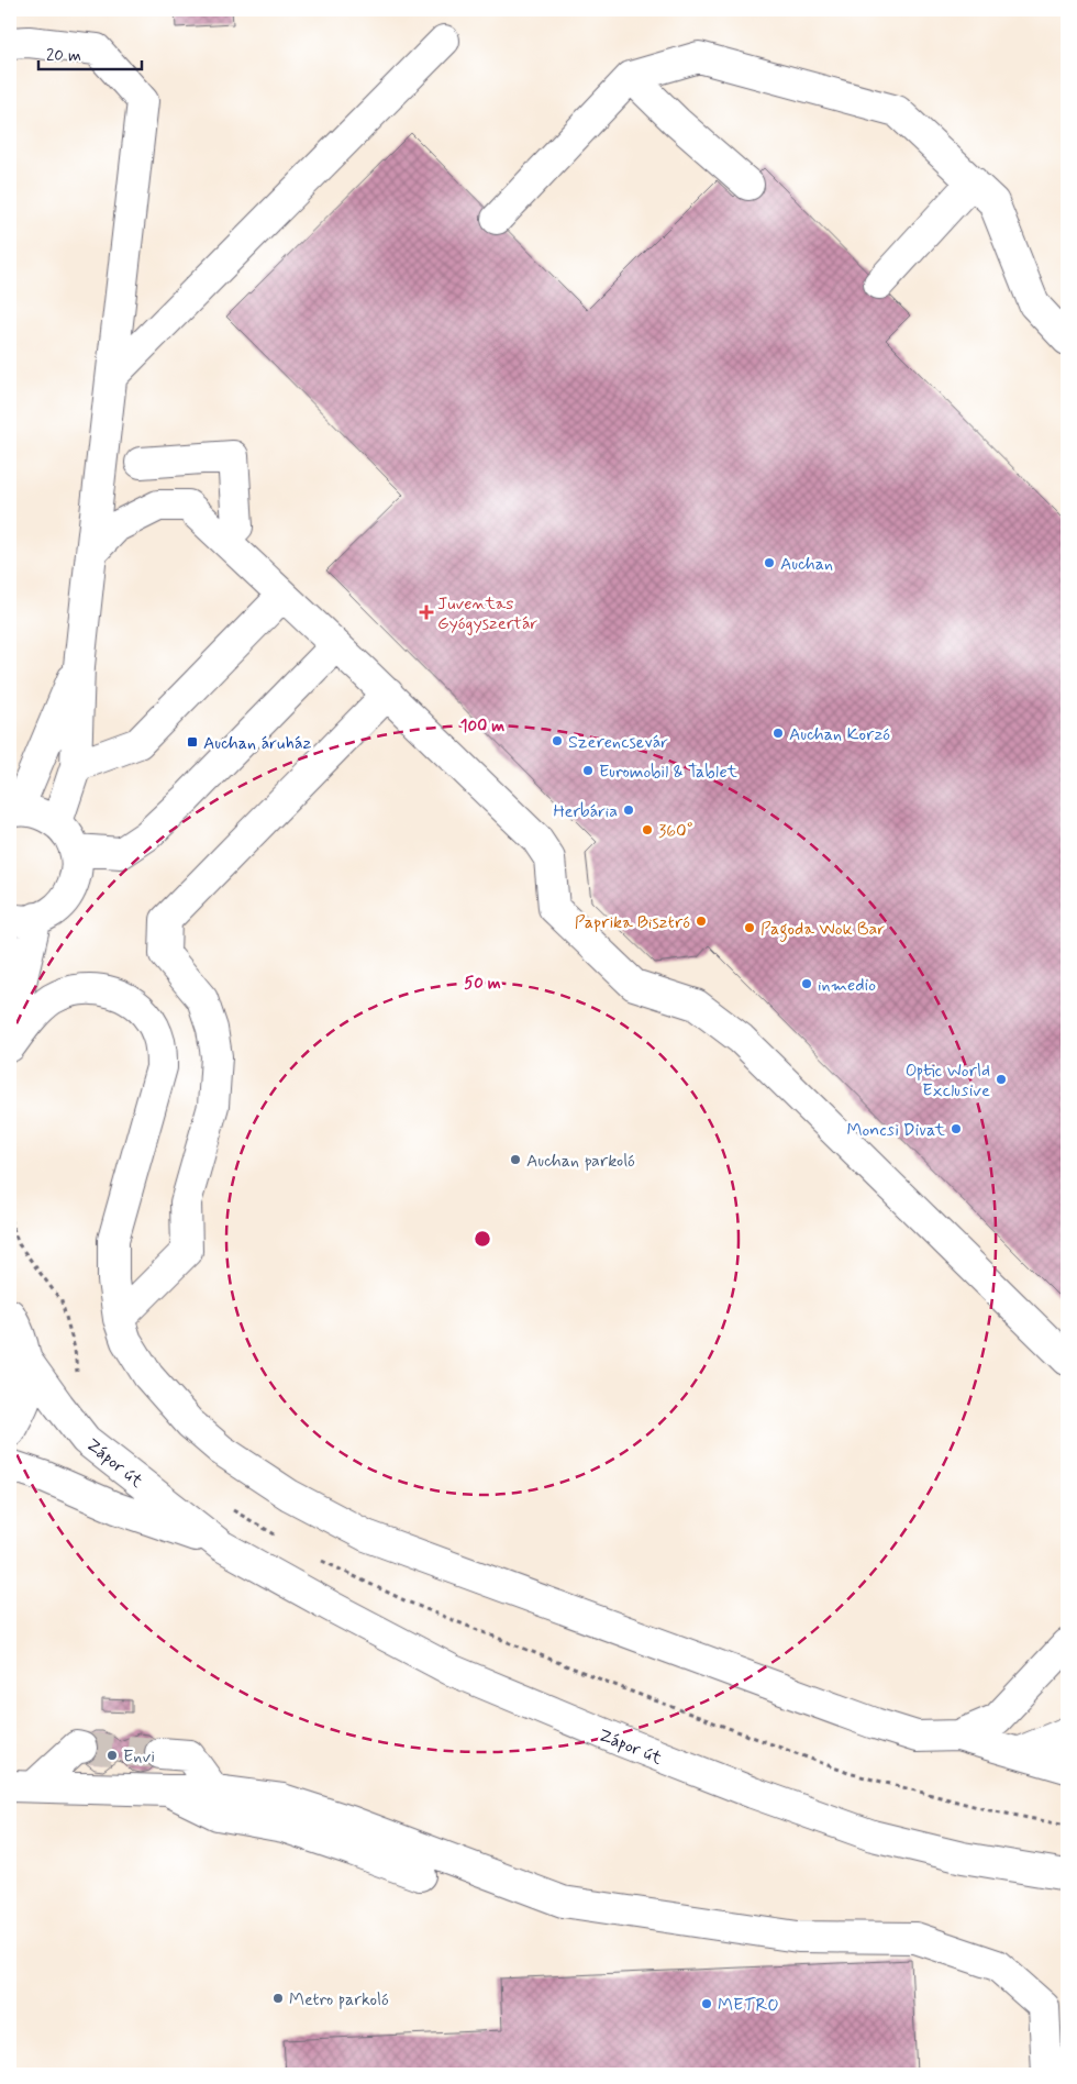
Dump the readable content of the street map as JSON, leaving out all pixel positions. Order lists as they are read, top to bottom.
{
  "streets": {
    "street": ["Zápor út"]
  },
  "places": {
    "other": [
      "Auchan",
      "Auchan Korzó",
      "Szerencsevár",
      "Euromobil & Tablet",
      "Herbária",
      "360°",
      "Paprika Bisztró",
      "Pagoda Wok Bar",
      "inmedio",
      "Optic World Exclusive",
      "Moncsi Divat",
      "Auchan parkoló",
      "Envi",
      "Metro parkoló",
      "METRO"
    ],
    "health": ["Juventas Gyógyszertár"],
    "transit": ["Auchan áruház"]
  },
  "scale_bar": "20 m",
  "rings": ["100 m", "50 m"]
}
